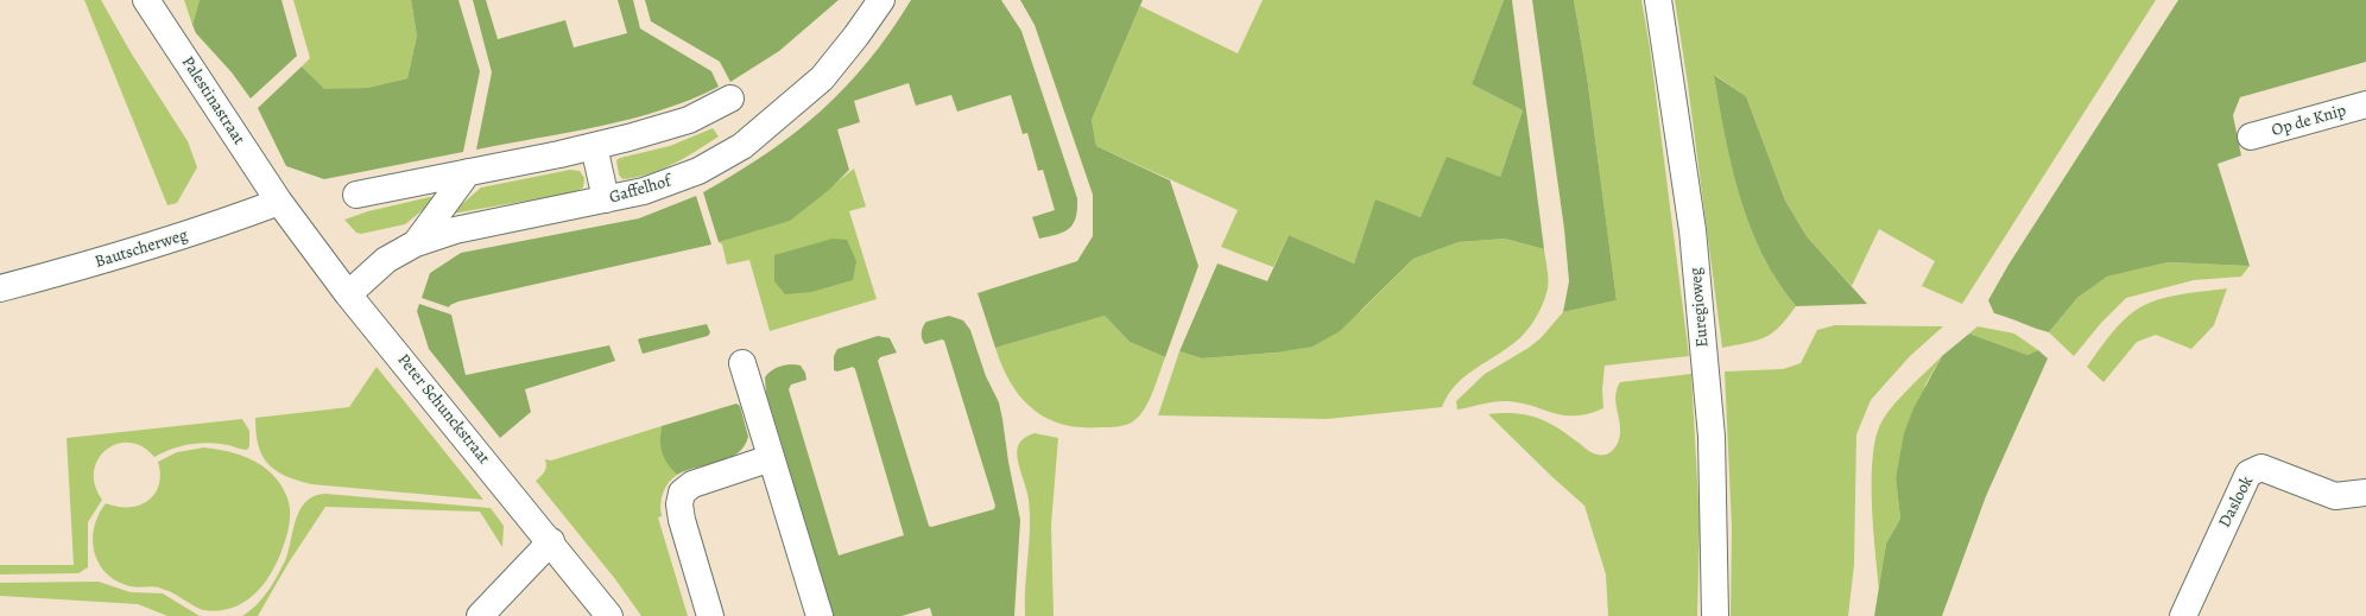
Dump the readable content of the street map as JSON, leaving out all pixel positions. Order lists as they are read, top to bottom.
{
  "streets": {
    "street": [
      "Palestinastraat",
      "Op de Knip",
      "Gaffelhof",
      "Bautscherweg",
      "Euregioweg",
      "Peter Schunckstraat",
      "Daslook"
    ]
  },
  "crossings": [
    ["Palestinastraat", "Bautscherweg"],
    ["Palestinastraat", "Peter Schunckstraat"],
    ["Gaffelhof", "Peter Schunckstraat"],
    ["Bautscherweg", "Peter Schunckstraat"]
  ]
}
